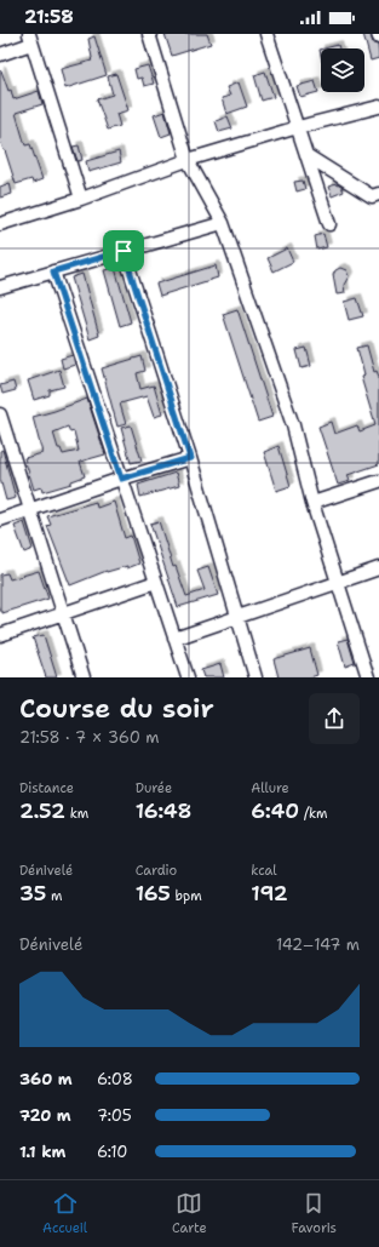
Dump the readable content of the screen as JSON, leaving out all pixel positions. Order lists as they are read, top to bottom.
{
  "page": {
    "status": "21:58",
    "heading": ["Course du soir", "21:58 · 7 × 360 m"],
    "stats": [
      ["Distance", "2.52 km"],
      ["Durée", "16:48"],
      ["Allure", "6:40 /km"],
      ["Dénivelé", "35 m"],
      ["Cardio", "165 bpm"],
      ["kcal", "192"]
    ],
    "chart": ["Dénivelé", "142–147 m"],
    "list": [
      {
        "name": "360 m",
        "note": "6:08"
      },
      {
        "name": "720 m",
        "note": "7:05"
      },
      {
        "name": "1.1 km",
        "note": "6:10"
      }
    ],
    "tabs": ["Accueil", "Carte", "Favoris"]
  }
}
